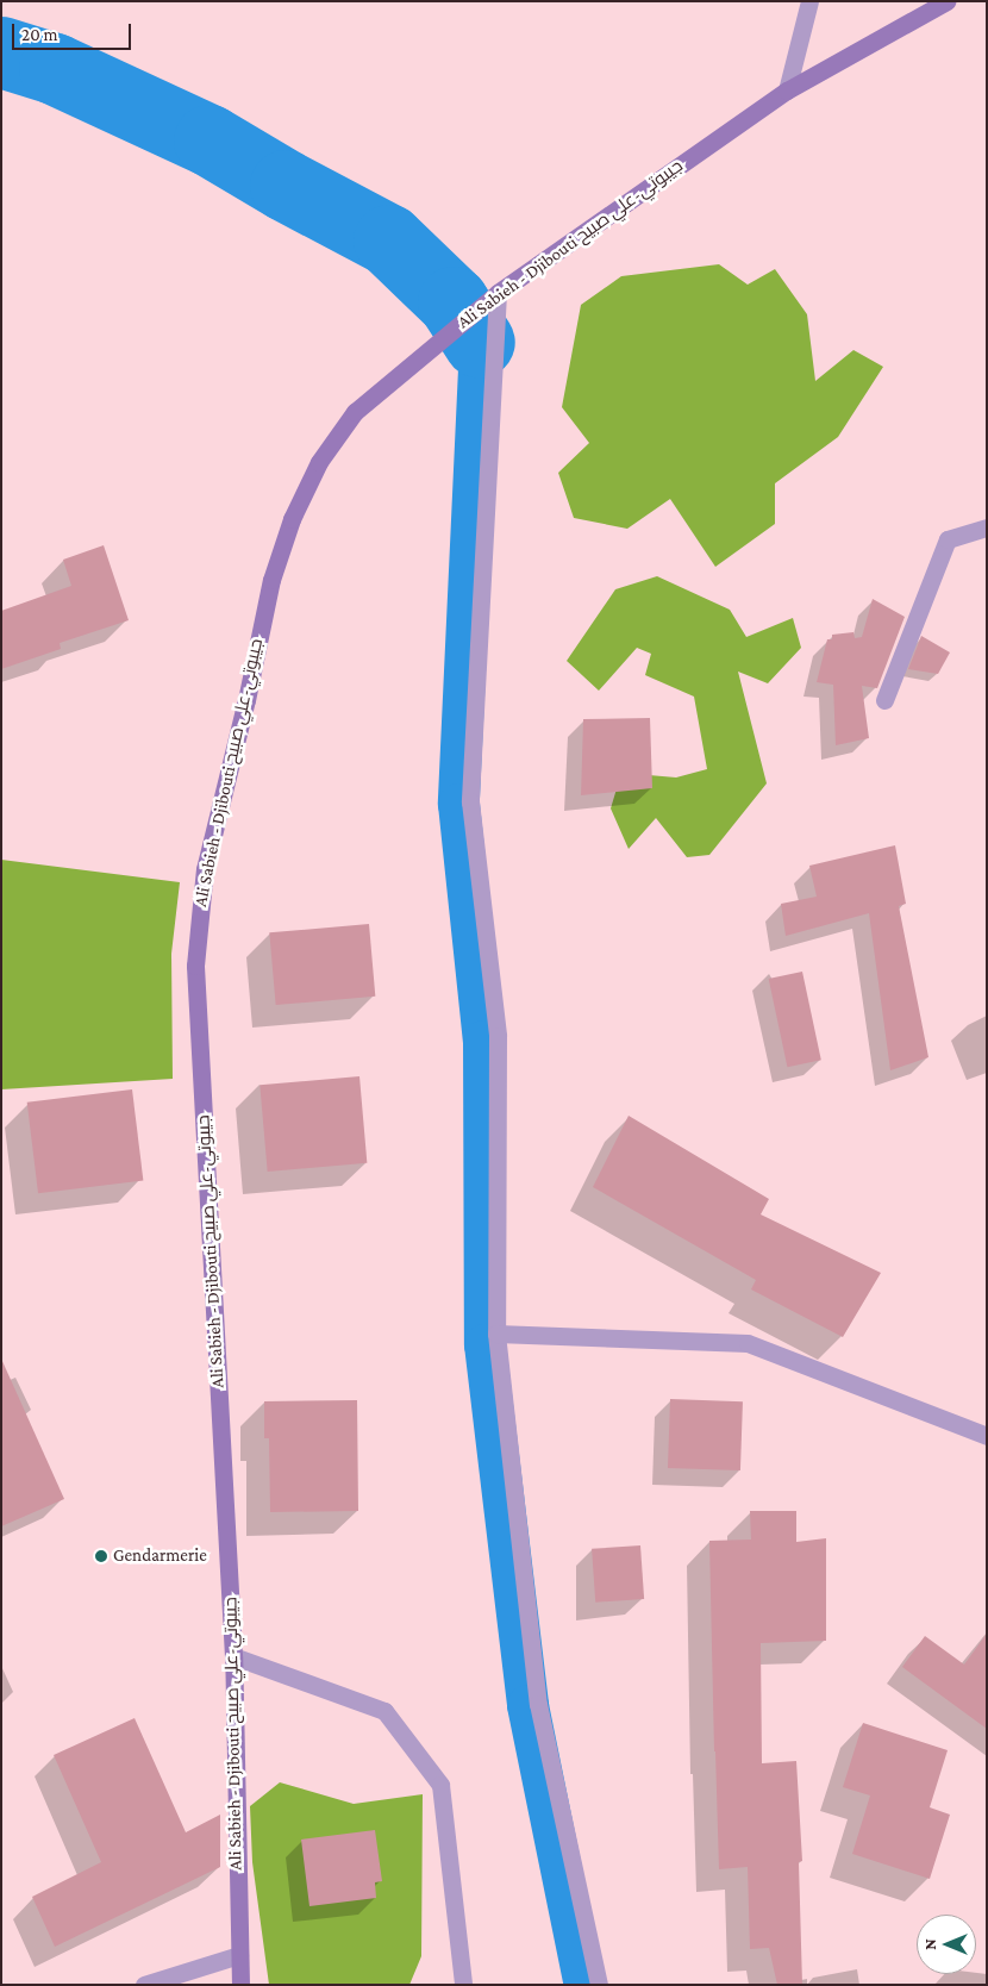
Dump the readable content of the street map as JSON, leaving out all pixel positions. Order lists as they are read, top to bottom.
{
  "streets": {
    "main road": ["Ali Sabieh - Djibouti جيبوتي-علي صبيح"]
  },
  "places": ["Gendarmerie"],
  "scale_bar": "20 m",
  "north": "left"
}
